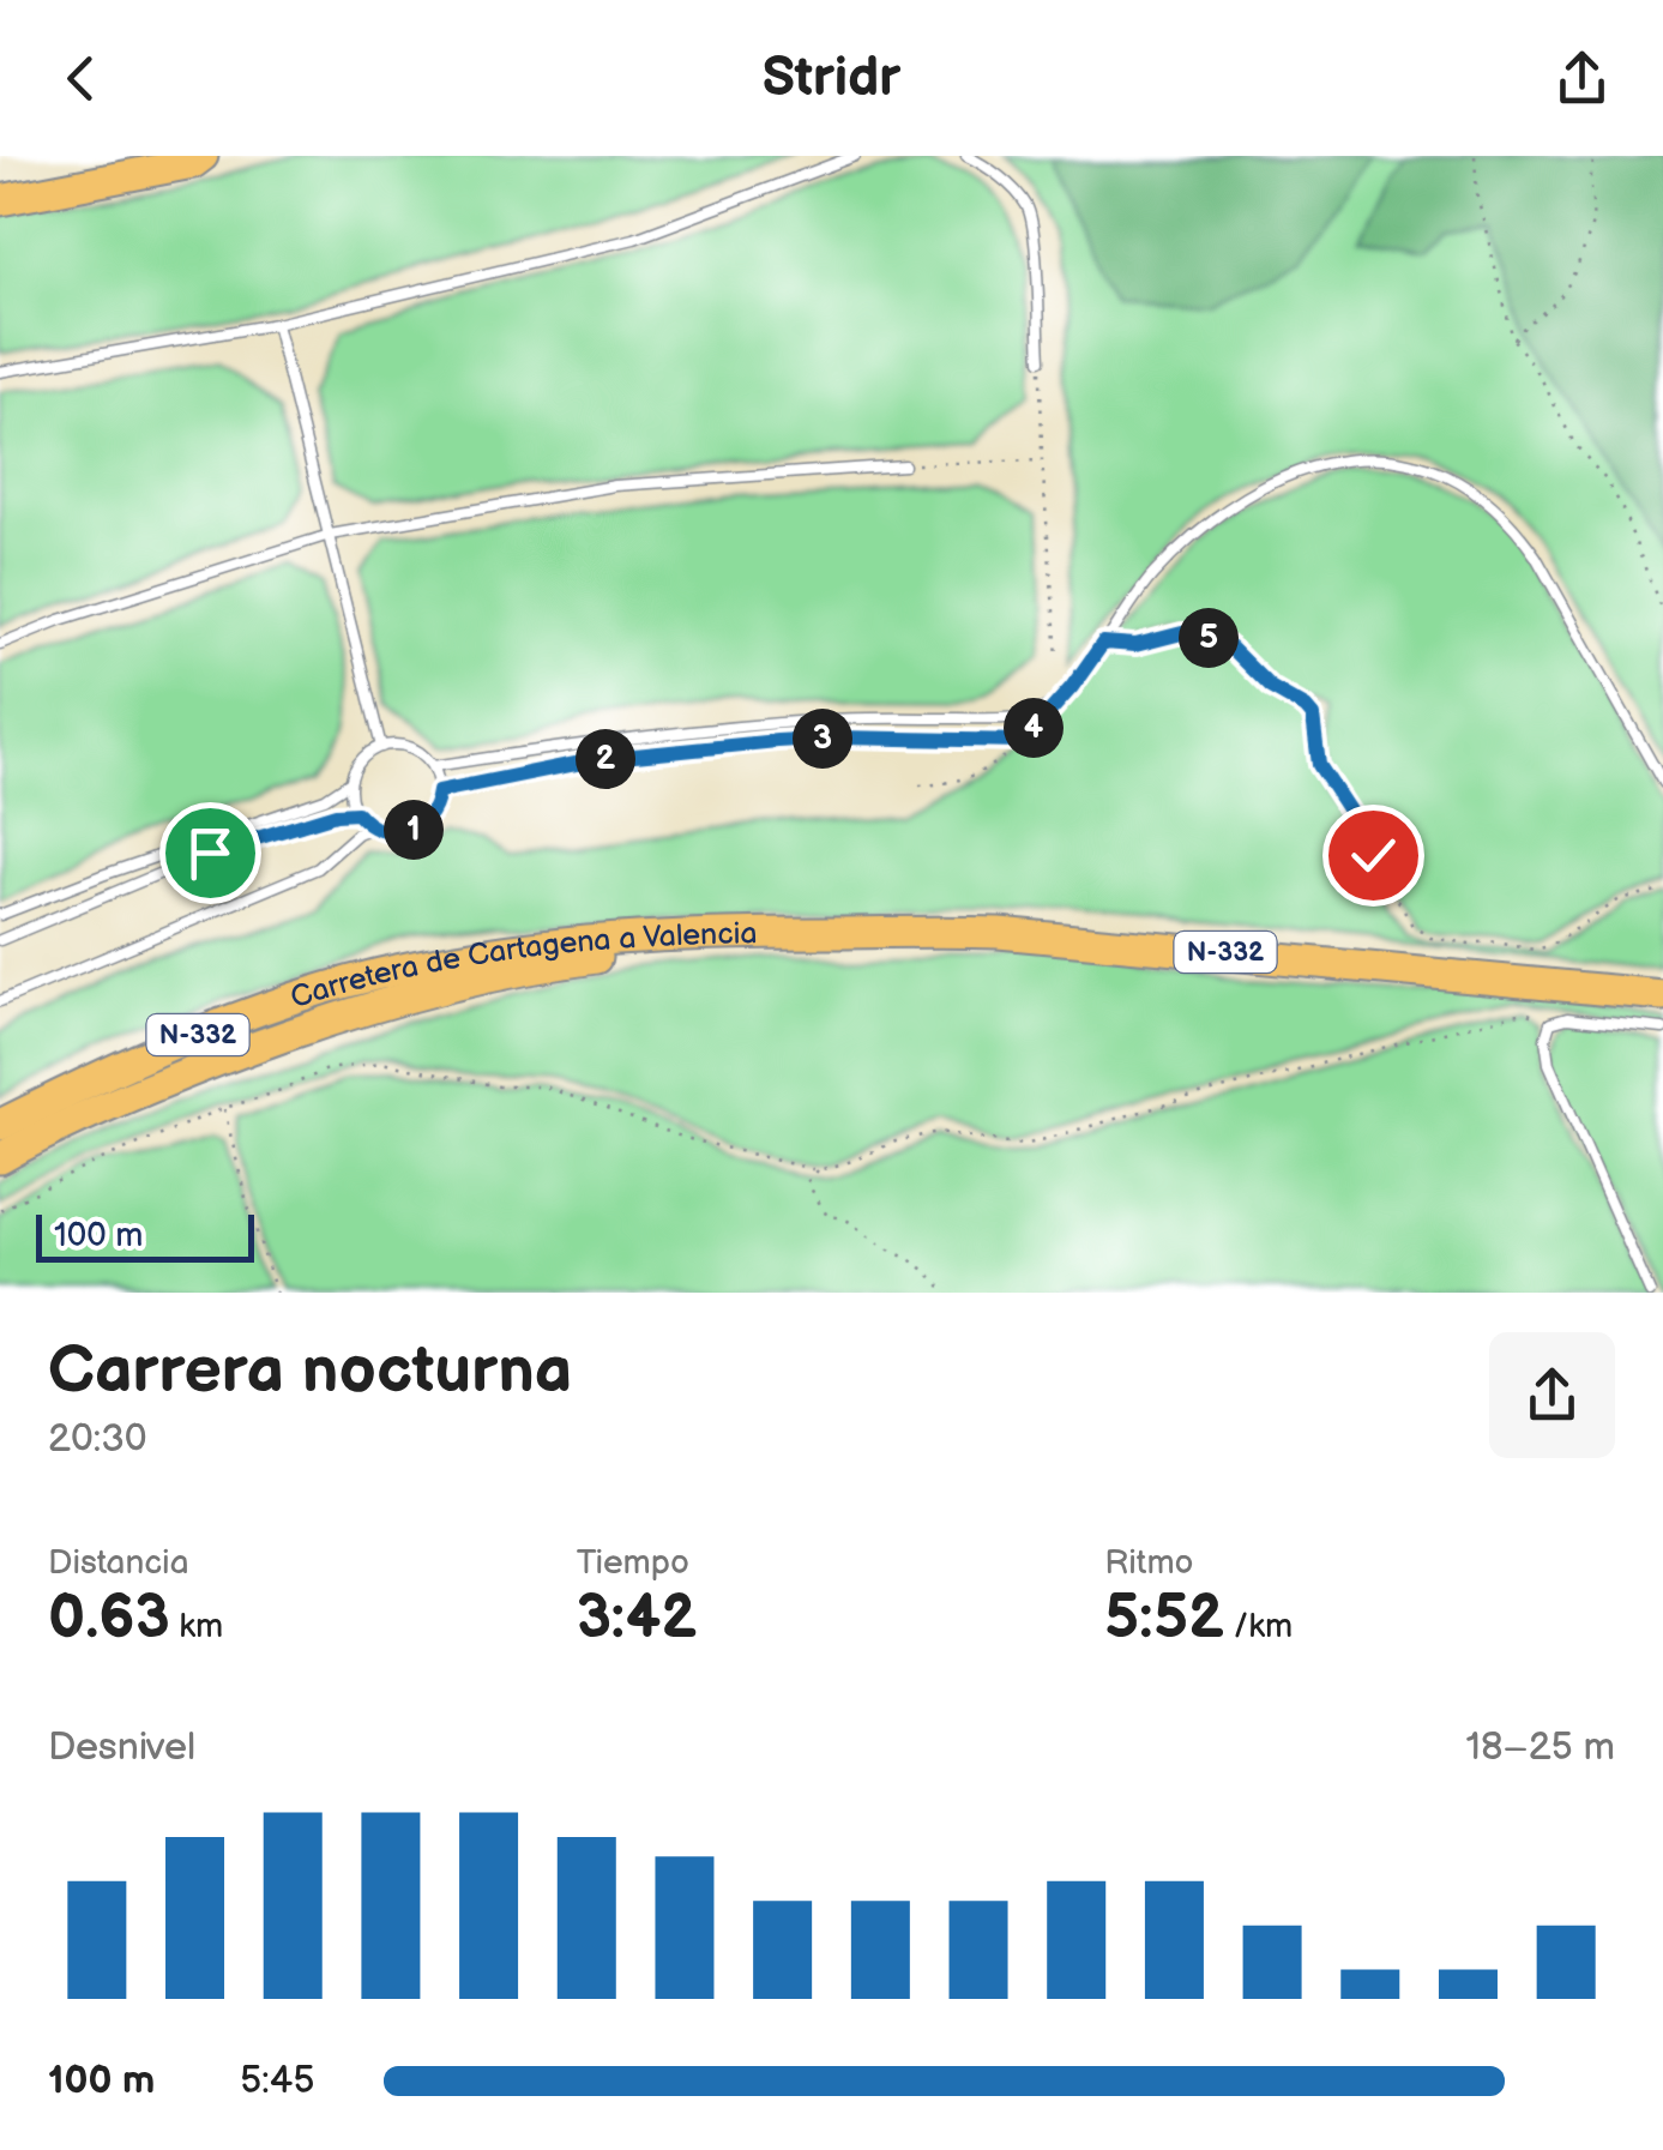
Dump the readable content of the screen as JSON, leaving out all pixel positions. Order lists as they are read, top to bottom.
{
  "streets": {
    "highway": ["N-332", "Carretera de Cartagena a Valencia"]
  },
  "scale_bar": "100 m",
  "page": {
    "header": "Stridr",
    "pins": [
      "5",
      "4",
      "3",
      "2",
      "1"
    ],
    "scale": "100 m",
    "heading": ["Carrera nocturna", "20:30"],
    "stats": [
      ["Distancia", "0.63 km"],
      ["Tiempo", "3:42"],
      ["Ritmo", "5:52 /km"]
    ],
    "chart": ["Desnivel", "18–25 m"],
    "list": [
      {
        "name": "100 m",
        "note": "5:45"
      }
    ]
  }
}
